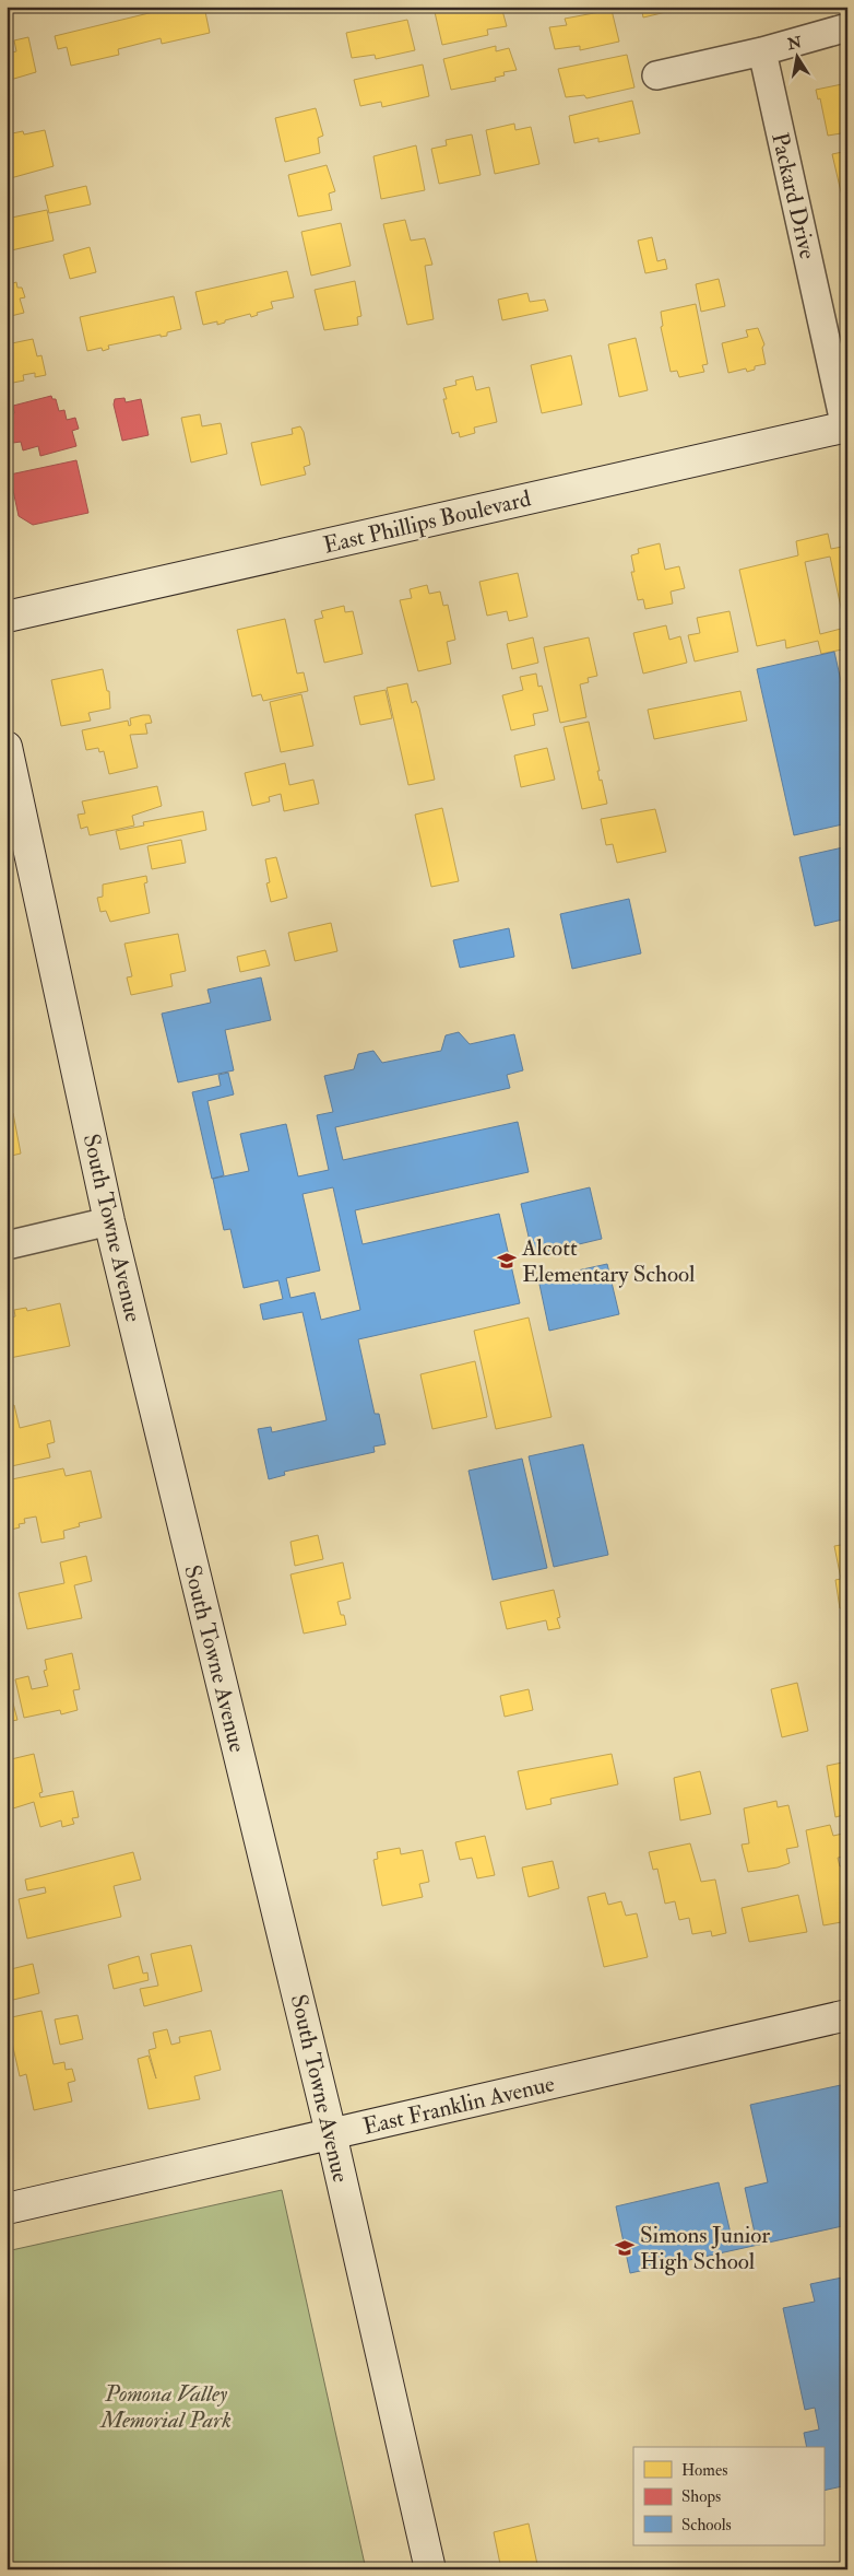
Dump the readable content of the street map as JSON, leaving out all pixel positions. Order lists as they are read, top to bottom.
{
  "streets": {
    "street": [
      "Packard Drive",
      "East Phillips Boulevard",
      "South Towne Avenue",
      "East Franklin Avenue"
    ]
  },
  "crossings": [
    ["Packard Drive", "East Phillips Boulevard"],
    ["South Towne Avenue", "East Franklin Avenue"]
  ],
  "parks": ["Pomona Valley Memorial Park"],
  "places": {
    "school or university": ["Alcott Elementary School", "Simons Junior High School"]
  },
  "legend": ["Homes", "Shops", "Schools"],
  "north": "top"
}
